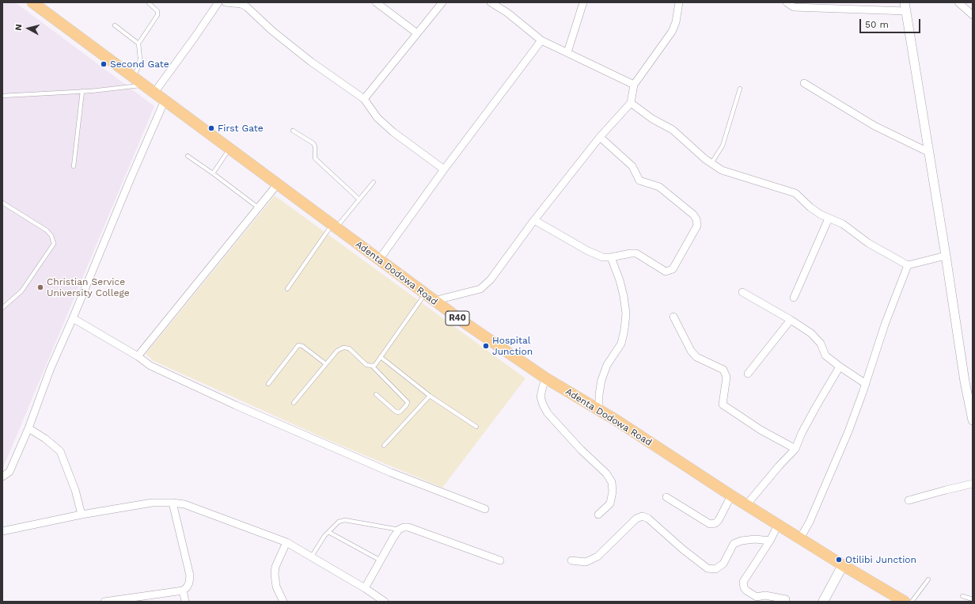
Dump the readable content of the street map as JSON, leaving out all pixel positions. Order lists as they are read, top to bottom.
{
  "streets": {
    "main road": ["Adenta Dodowa Road", "R40"]
  },
  "places": [
    "Second Gate",
    "First Gate",
    "Christian Service University College",
    "Hospital Junction",
    "Otilibi Junction"
  ],
  "scale_bar": "50 m",
  "north": "left"
}
